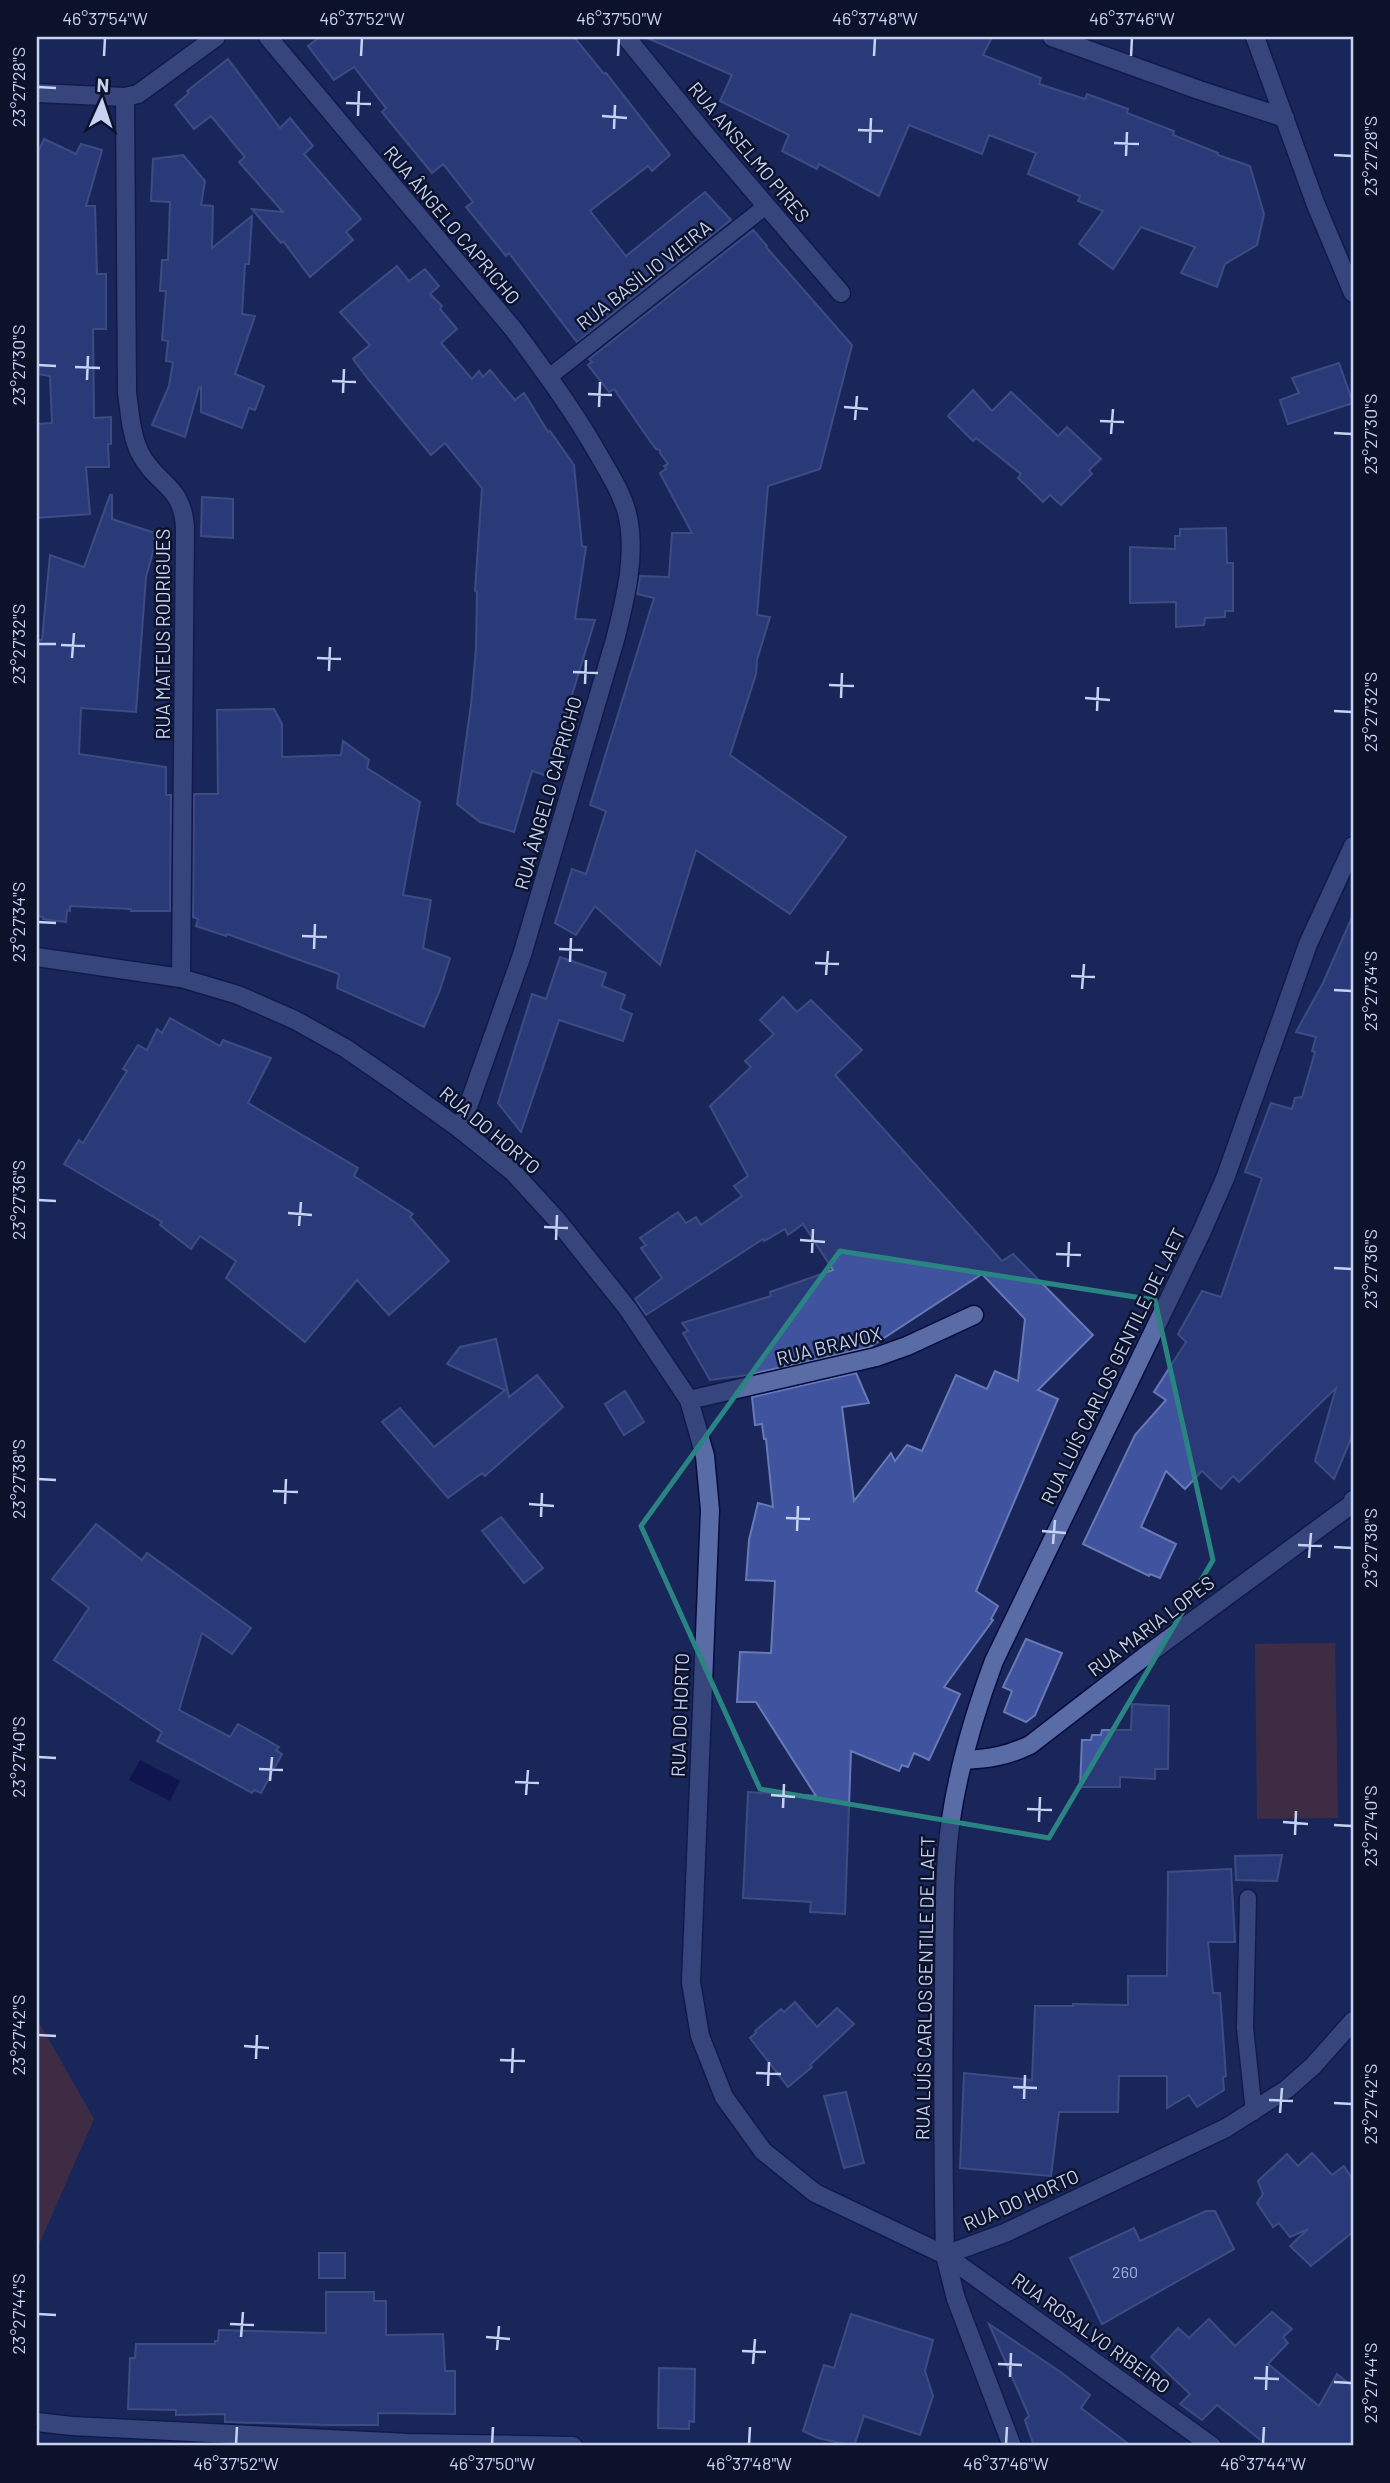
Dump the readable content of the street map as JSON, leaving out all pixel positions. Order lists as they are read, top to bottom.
{
  "streets": {
    "street": [
      "RUA ANSELMO PIRES",
      "RUA ÂNGELO CAPRICHO",
      "RUA MATEUS RODRIGUES",
      "RUA DO HORTO",
      "RUA BRAVOX",
      "RUA LUÍS CARLOS GENTILE DE LAET",
      "RUA MARIA LOPES",
      "RUA ROSALVO RIBEIRO"
    ],
    "lane": ["RUA BASÍLIO VIEIRA"]
  },
  "crossings": [
    ["RUA ANSELMO PIRES", "RUA BASÍLIO VIEIRA"],
    ["RUA ÂNGELO CAPRICHO", "RUA BASÍLIO VIEIRA"],
    ["RUA ÂNGELO CAPRICHO", "RUA DO HORTO"],
    ["RUA MATEUS RODRIGUES", "RUA DO HORTO"],
    ["RUA DO HORTO", "RUA BRAVOX"],
    ["RUA DO HORTO", "RUA LUÍS CARLOS GENTILE DE LAET"],
    ["RUA DO HORTO", "RUA ROSALVO RIBEIRO"],
    ["RUA LUÍS CARLOS GENTILE DE LAET", "RUA MARIA LOPES"],
    ["RUA LUÍS CARLOS GENTILE DE LAET", "RUA ROSALVO RIBEIRO"]
  ],
  "house_numbers": ["260"],
  "north": "top",
  "coordinates": [
    "46°37'54\"W",
    "46°37'52\"W",
    "46°37'50\"W",
    "46°37'48\"W",
    "46°37'46\"W",
    "23°27'28\"S",
    "23°27'30\"S",
    "23°27'32\"S",
    "23°27'34\"S",
    "23°27'36\"S",
    "23°27'38\"S",
    "23°27'40\"S",
    "23°27'42\"S",
    "23°27'44\"S",
    "46°37'44\"W"
  ]
}
